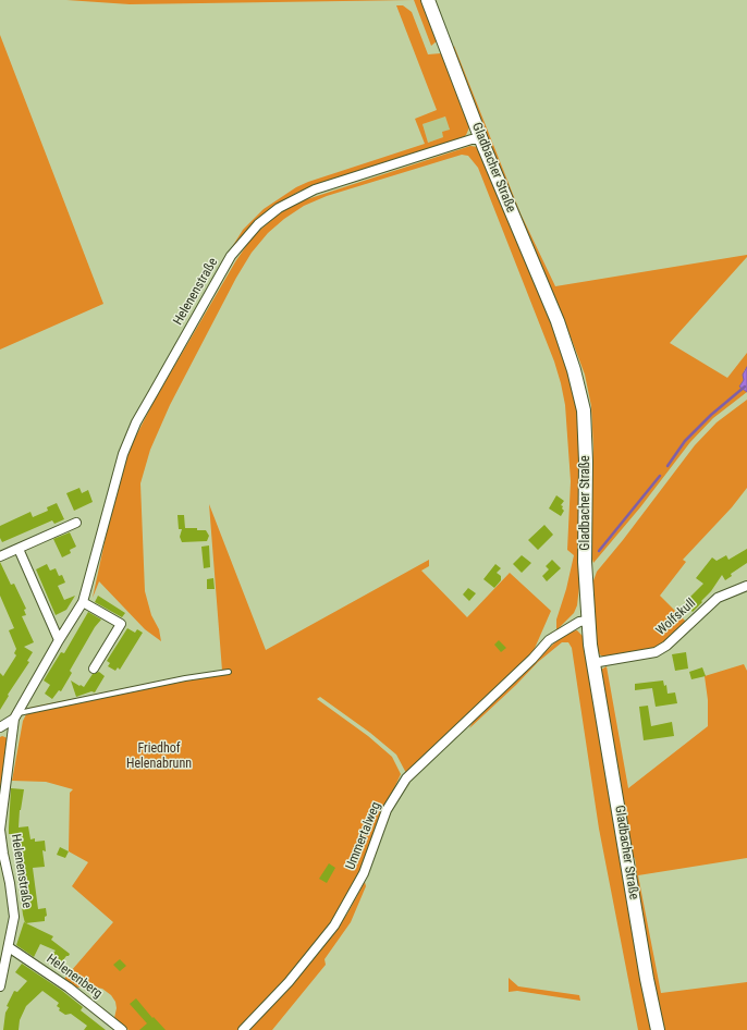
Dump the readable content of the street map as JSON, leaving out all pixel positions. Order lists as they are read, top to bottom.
{
  "streets": {
    "main road": ["Gladbacher Straße"],
    "street": [
      "Helenenstraße",
      "Wolfskull",
      "Ummertalweg",
      "Helenenberg"
    ]
  },
  "crossings": [
    ["Gladbacher Straße", "Helenenstraße"],
    ["Gladbacher Straße", "Wolfskull"],
    ["Gladbacher Straße", "Ummertalweg"],
    ["Helenenstraße", "Helenenberg"]
  ],
  "parks": ["Friedhof Helenabrunn"]
}
